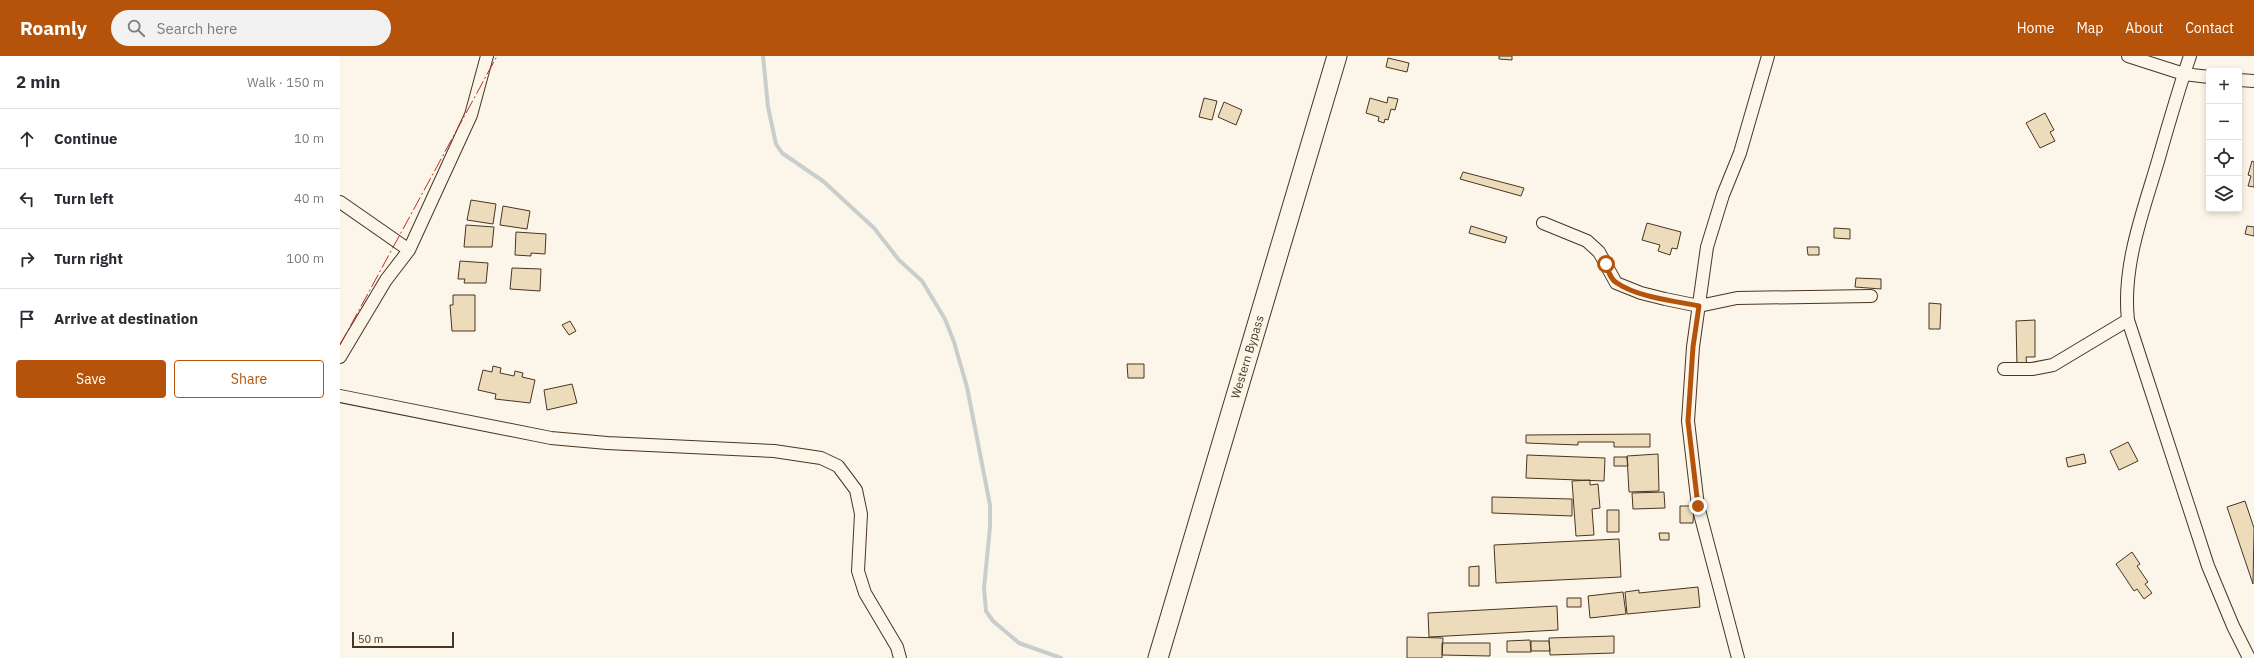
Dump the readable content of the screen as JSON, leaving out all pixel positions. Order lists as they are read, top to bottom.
{
  "streets": {
    "main road": ["Western Bypass"]
  },
  "scale_bar": "50 m",
  "page": {
    "header": "Roamly",
    "search": "Search here",
    "nav": [
      "Home",
      "Map",
      "About",
      "Contact"
    ],
    "heading": ["2 min", "Walk · 150 m"],
    "map_buttons": ["+", "−"],
    "list": [
      ["Continue", "10 m"],
      ["Turn left", "40 m"],
      ["Turn right", "100 m"],
      "Arrive at destination"
    ],
    "buttons": ["Save", "Share"],
    "scale": "50 m"
  }
}
